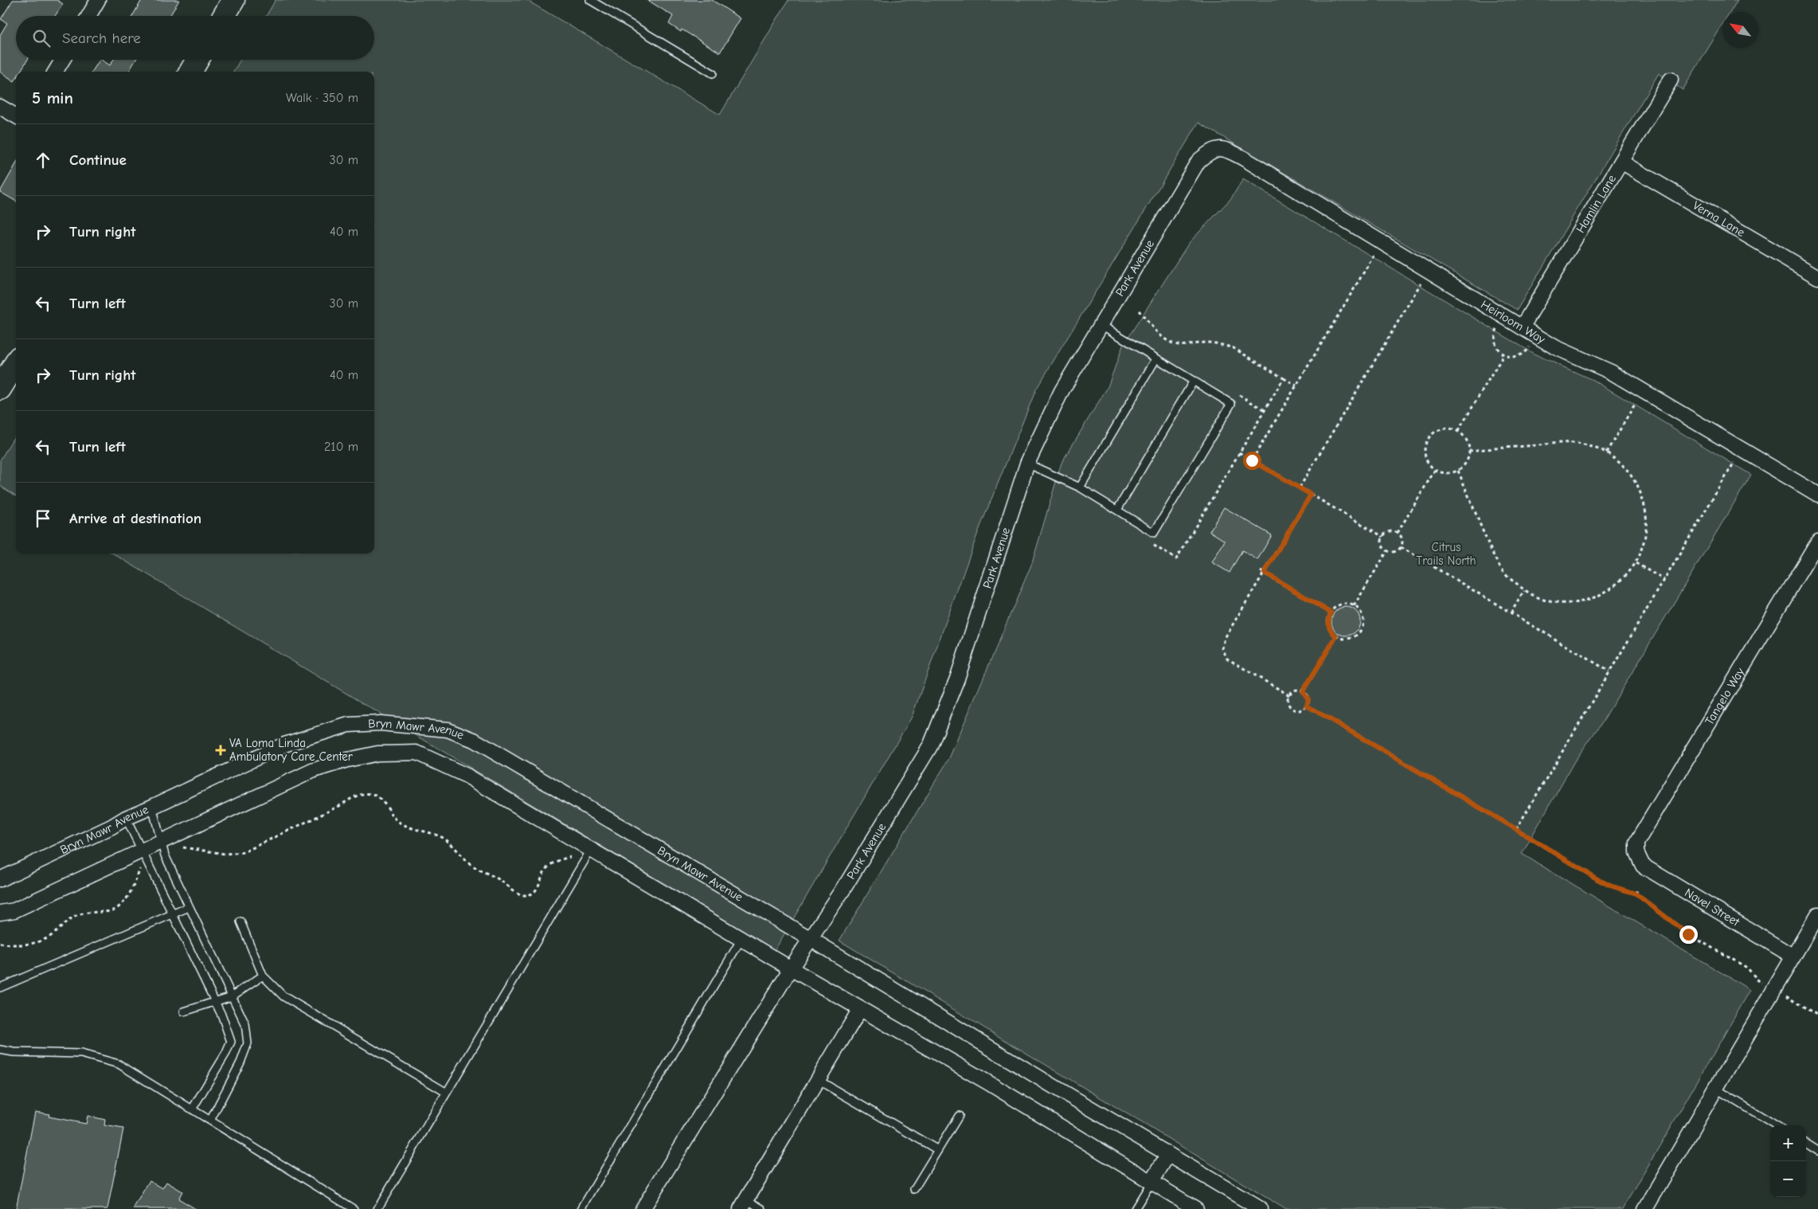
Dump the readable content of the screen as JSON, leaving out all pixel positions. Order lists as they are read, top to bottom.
{
  "streets": {
    "street": [
      "Hamlin Lane",
      "Verna Lane",
      "Park Avenue",
      "Heirloom Way",
      "Tangelo Way",
      "Bryn Mawr Avenue",
      "Navel Street"
    ]
  },
  "crossings": [
    ["Hamlin Lane", "Verna Lane"],
    ["Hamlin Lane", "Heirloom Way"],
    ["Park Avenue", "Heirloom Way"],
    ["Park Avenue", "Bryn Mawr Avenue"],
    ["Tangelo Way", "Navel Street"]
  ],
  "parks": ["Citrus Trails North"],
  "places": {
    "health": ["VA Loma Linda Ambulatory Care Center"]
  },
  "north": "top left",
  "page": {
    "search": "Search here",
    "heading": ["5 min", "Walk · 350 m"],
    "list": [
      ["Continue", "30 m"],
      ["Turn right", "40 m"],
      ["Turn left", "30 m"],
      ["Turn right", "40 m"],
      ["Turn left", "210 m"],
      "Arrive at destination"
    ],
    "map_buttons": ["+", "−"]
  }
}
